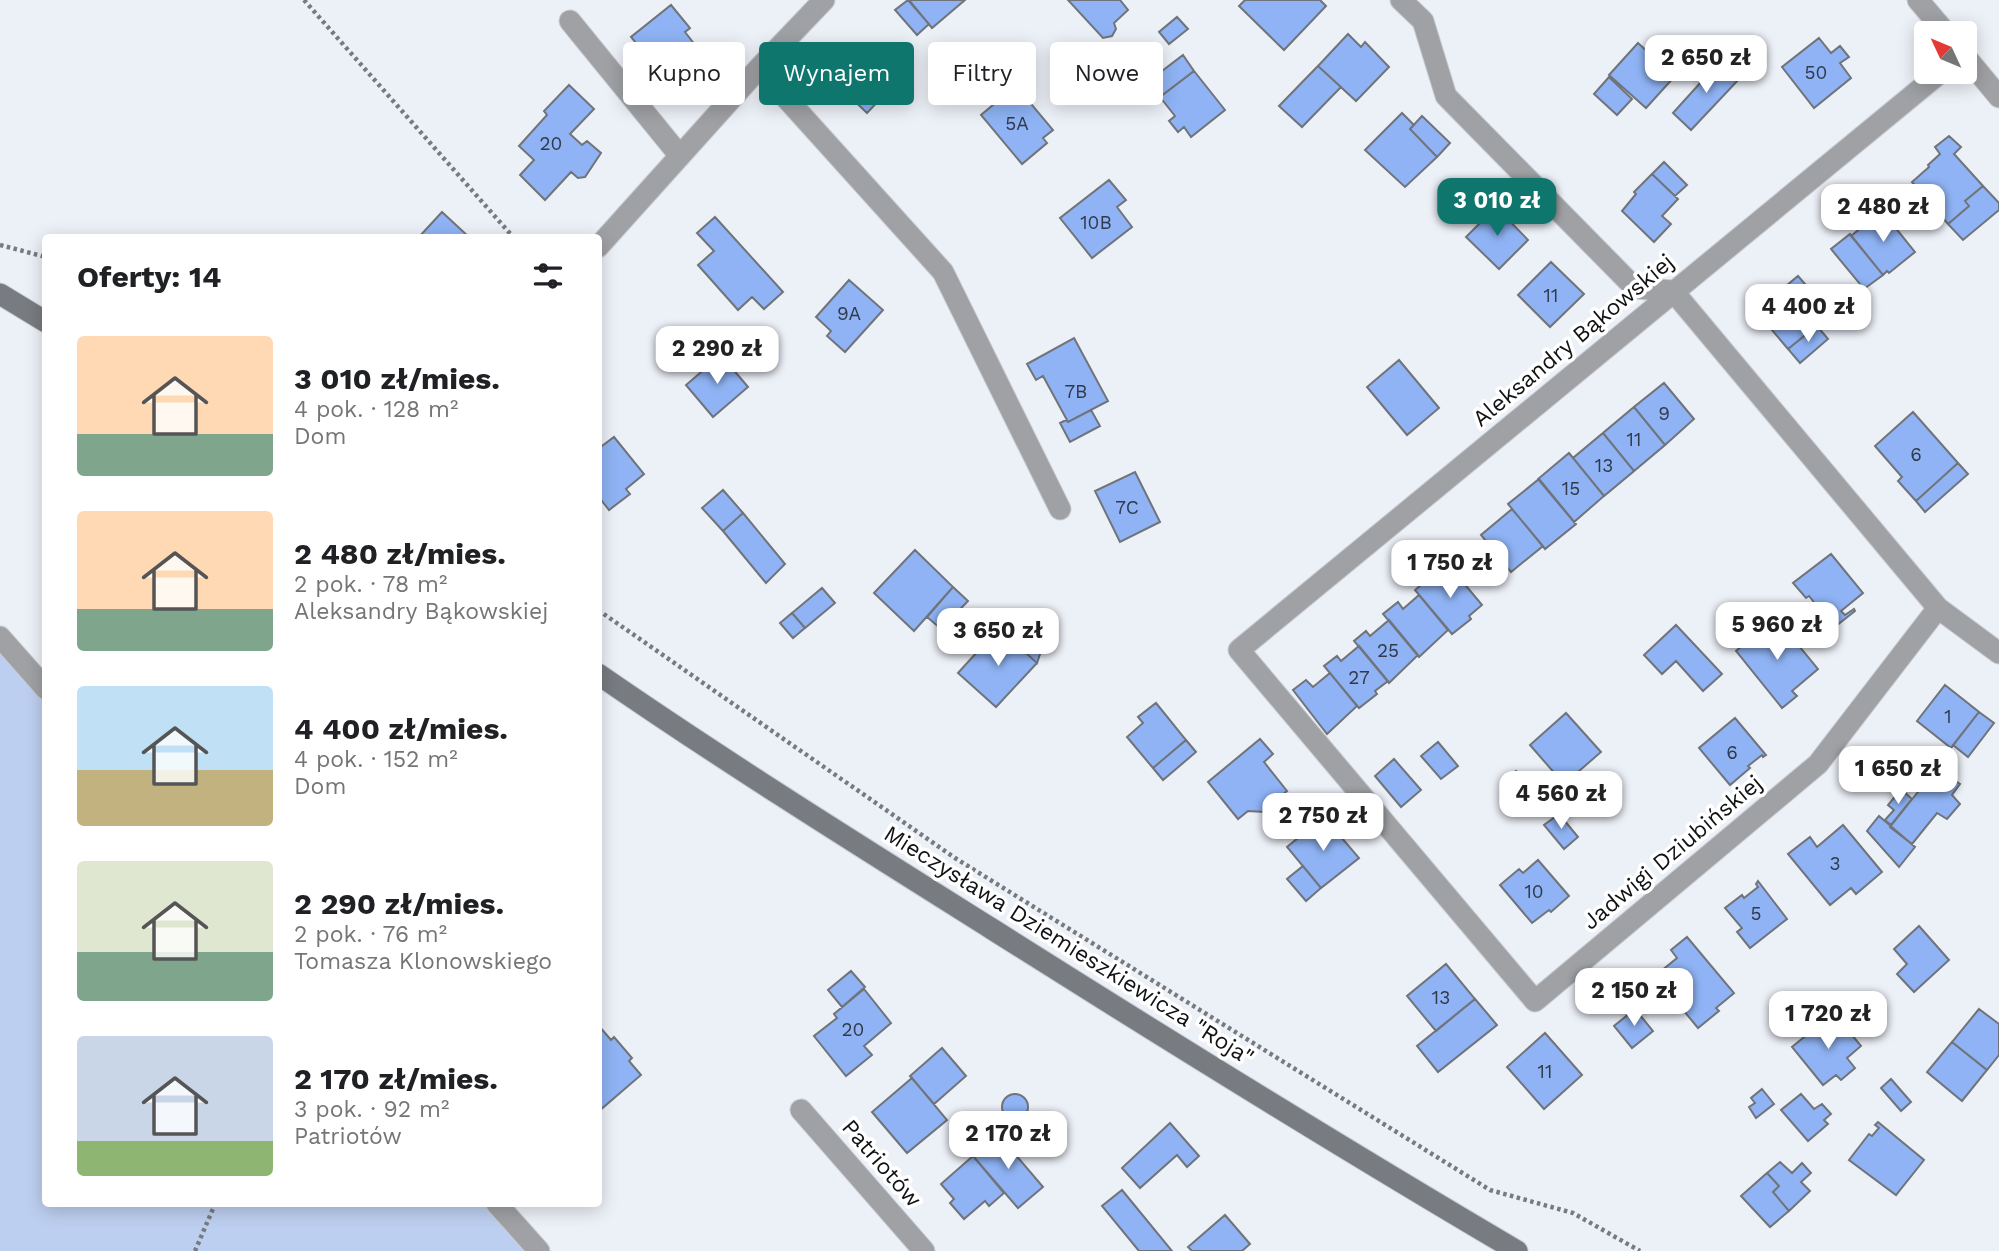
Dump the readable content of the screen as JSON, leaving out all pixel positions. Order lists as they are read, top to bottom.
{
  "streets": {
    "main road": ["Mieczysława Dziemieszkiewicza \"Roja\""],
    "street": ["Aleksandry Bąkowskiej", "Jadwigi Dziubińskiej", "Patriotów"]
  },
  "crossings": [
    ["Aleksandry Bąkowskiej", "Jadwigi Dziubińskiej"]
  ],
  "house_numbers": [
    "50",
    "5A",
    "20",
    "10B",
    "11",
    "9A",
    "7B",
    "9",
    "11",
    "6",
    "13",
    "15",
    "7C",
    "25",
    "27",
    "1",
    "6",
    "3",
    "10",
    "5",
    "13",
    "20",
    "11"
  ],
  "north": "top left",
  "page": {
    "price": [
      "2 650 zł",
      "3 010 zł",
      "2 480 zł",
      "4 400 zł",
      "2 290 zł",
      "1 750 zł",
      "5 960 zł",
      "3 650 zł",
      "1 650 zł",
      "4 560 zł",
      "2 750 zł",
      "2 150 zł",
      "1 720 zł",
      "2 170 zł"
    ],
    "chip": [
      "Kupno",
      "Wynajem",
      "Filtry",
      "Nowe"
    ],
    "heading": "Oferty: 14",
    "list": [
      {
        "name": "3 010 zł/mies.",
        "note": "4 pok. · 128 m² · Dom"
      },
      {
        "name": "2 480 zł/mies.",
        "note": "2 pok. · 78 m² · Aleksandry Bąkowskiej"
      },
      {
        "name": "4 400 zł/mies.",
        "note": "4 pok. · 152 m² · Dom"
      },
      {
        "name": "2 290 zł/mies.",
        "note": "2 pok. · 76 m² · Tomasza Klonowskiego"
      },
      {
        "name": "2 170 zł/mies.",
        "note": "3 pok. · 92 m² · Patriotów"
      }
    ]
  }
}
